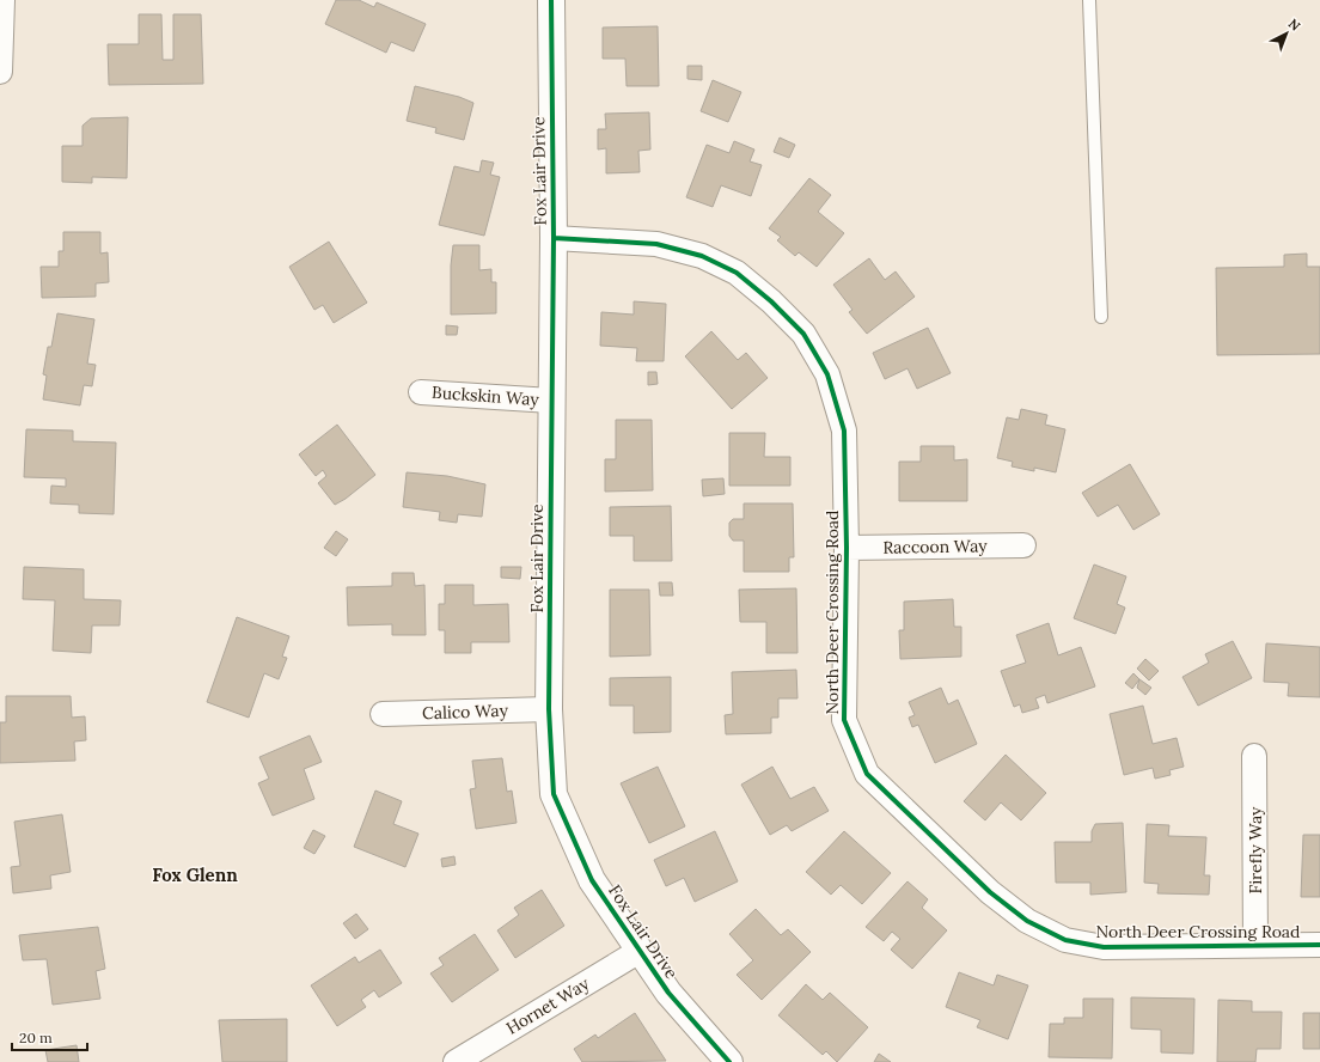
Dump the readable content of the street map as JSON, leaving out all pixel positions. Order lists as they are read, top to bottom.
{
  "streets": {
    "street": [
      "Fox Lair Drive",
      "Buckskin Way",
      "Raccoon Way",
      "North Deer Crossing Road",
      "Calico Way",
      "Firefly Way",
      "Hornet Way"
    ]
  },
  "crossings": [
    ["Fox Lair Drive", "Buckskin Way"],
    ["Fox Lair Drive", "North Deer Crossing Road"],
    ["Fox Lair Drive", "Calico Way"],
    ["Fox Lair Drive", "Hornet Way"],
    ["Raccoon Way", "North Deer Crossing Road"],
    ["North Deer Crossing Road", "Firefly Way"]
  ],
  "districts": ["Fox Glenn"],
  "scale_bar": "20 m",
  "north": "top right"
}
